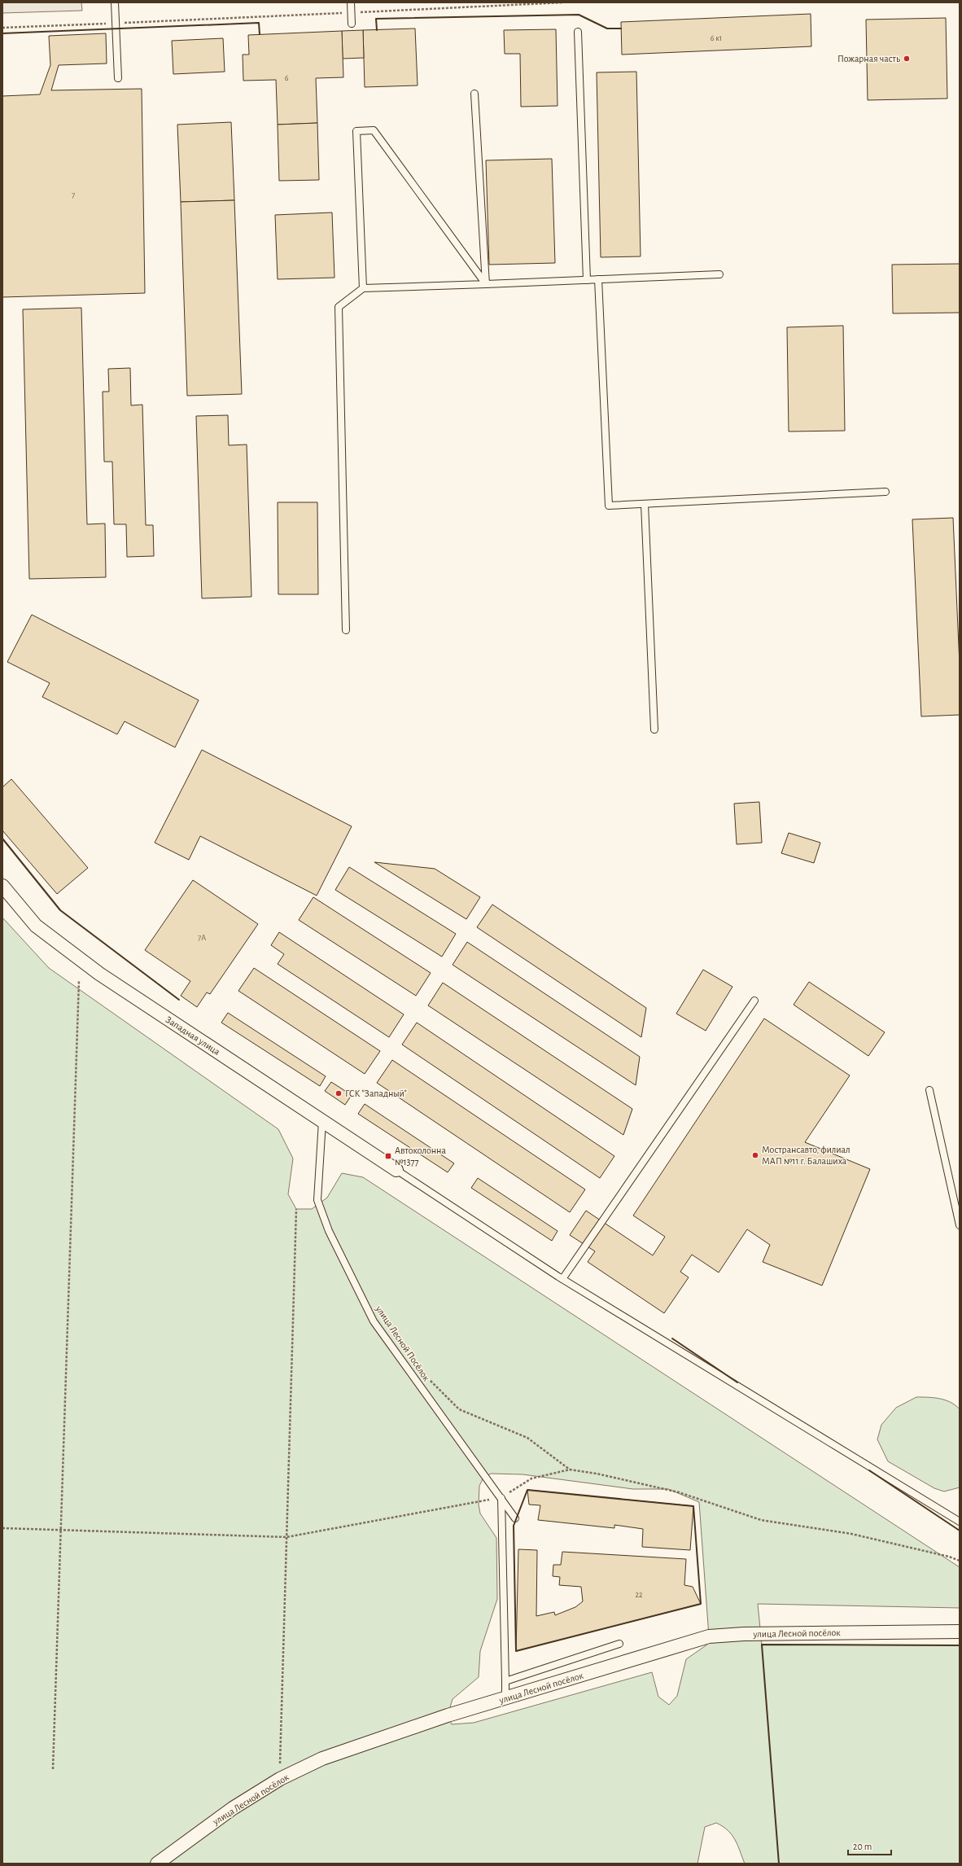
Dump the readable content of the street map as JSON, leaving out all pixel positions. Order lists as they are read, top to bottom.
{
  "streets": {
    "street": ["Западная улица", "улица Лесной посёлок"],
    "lane": ["улица Лесной Посёлок"]
  },
  "crossings": [
    ["Западная улица", "улица Лесной Посёлок"]
  ],
  "places": {
    "other": ["Пожарная часть", "ГСК \"Западный\"", "Мострансавто, филиал МАП №11 г. Балашиха"],
    "transit": ["Автоколонна №1377"]
  },
  "house_numbers": [
    "6 к1",
    "6",
    "7",
    "7А",
    "22"
  ],
  "scale_bar": "20 m"
}
